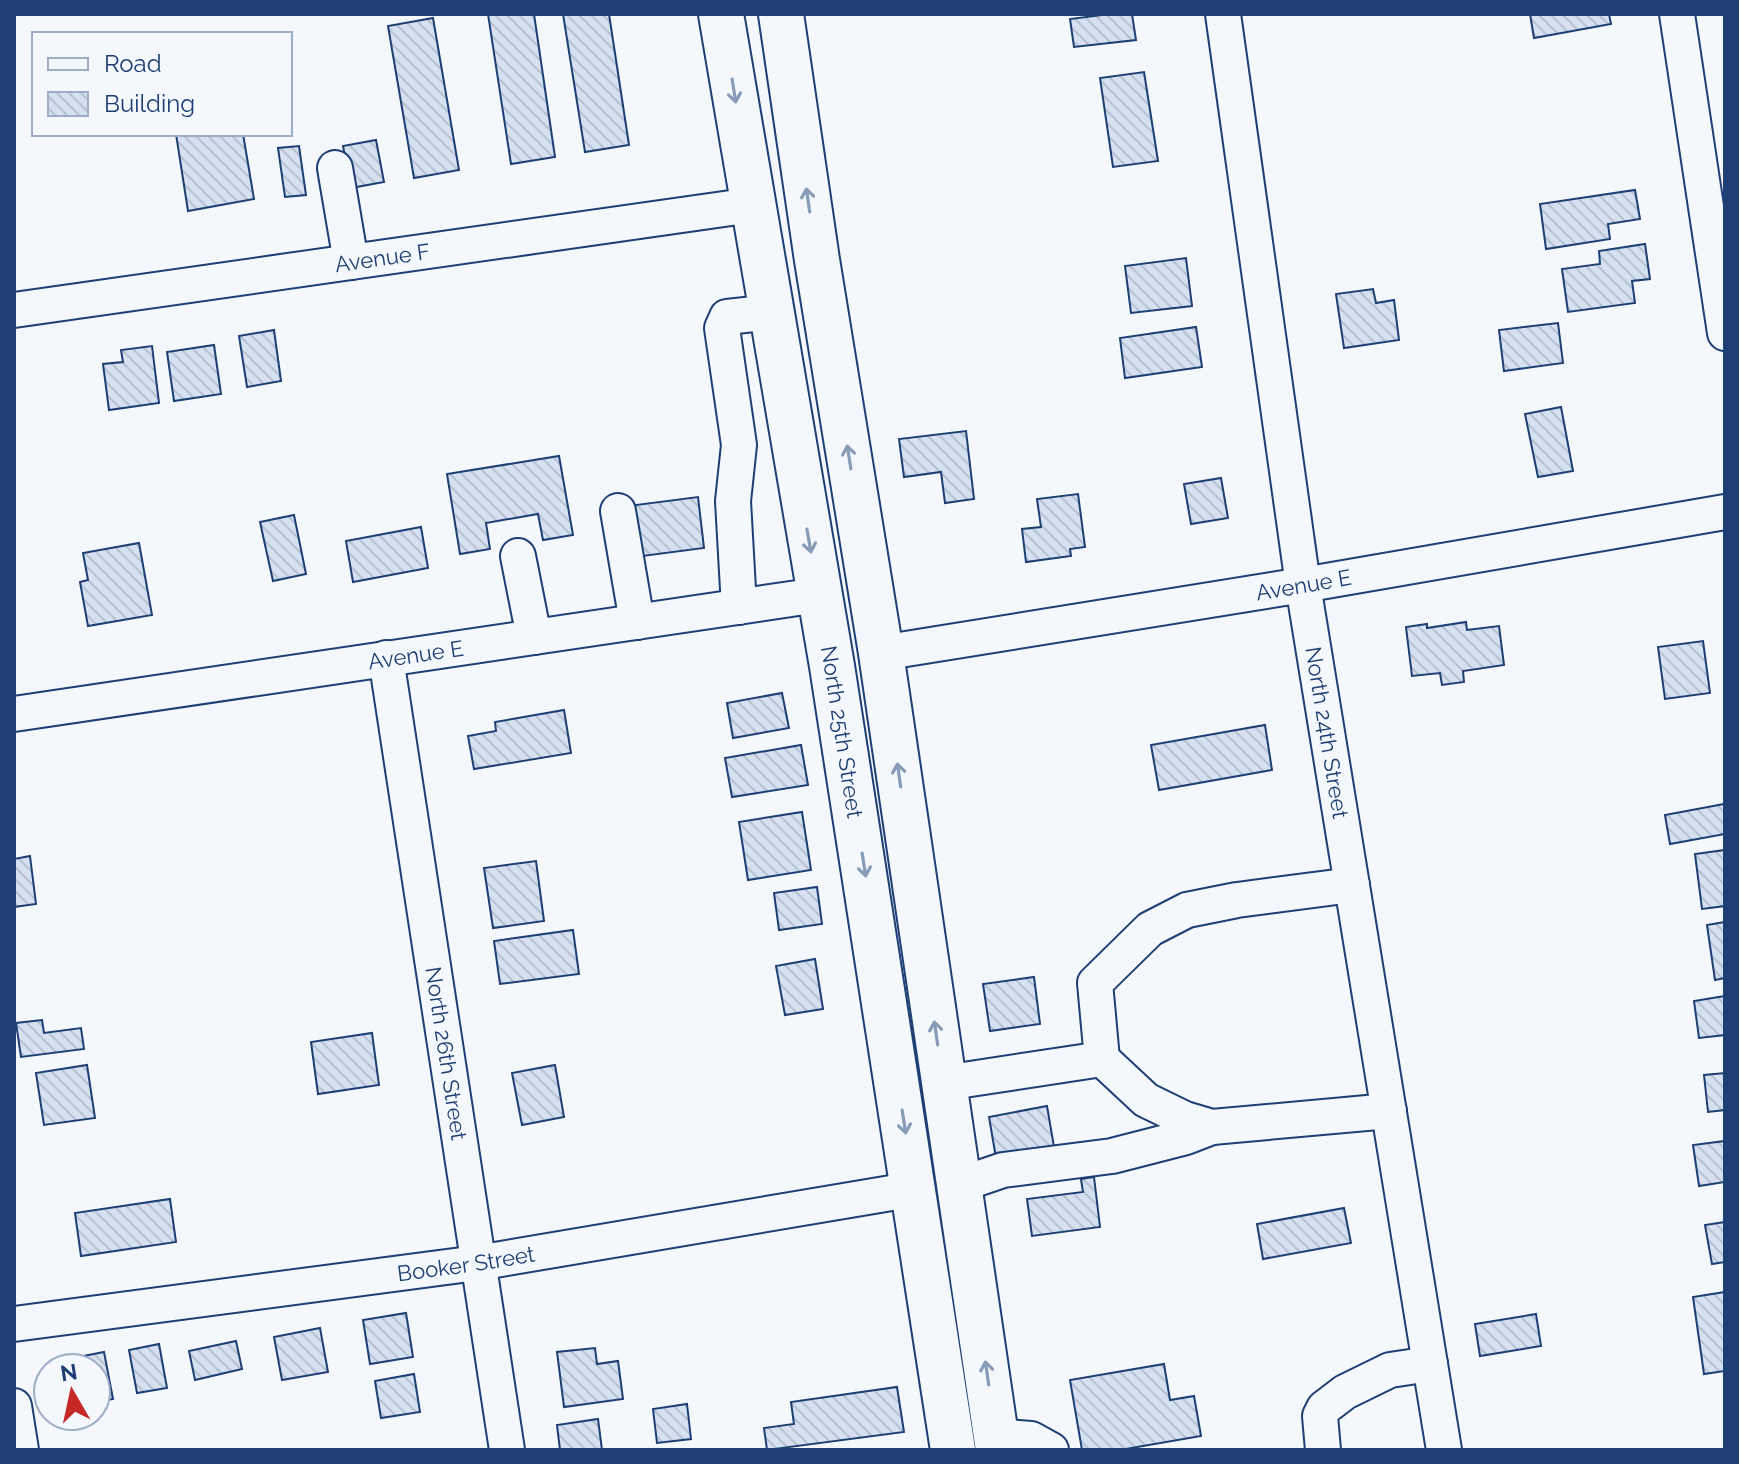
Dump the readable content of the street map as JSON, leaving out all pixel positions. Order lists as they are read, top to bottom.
{
  "streets": {
    "main road": ["North 25th Street"],
    "street": [
      "Avenue F",
      "Avenue E",
      "North 24th Street",
      "North 26th Street",
      "Booker Street"
    ]
  },
  "crossings": [
    ["Avenue F", "North 25th Street"],
    ["Avenue E", "North 25th Street"],
    ["Avenue E", "North 24th Street"],
    ["Avenue E", "North 26th Street"],
    ["North 25th Street", "Booker Street"],
    ["North 26th Street", "Booker Street"]
  ],
  "legend": ["Road", "Building"],
  "north": "top"
}
